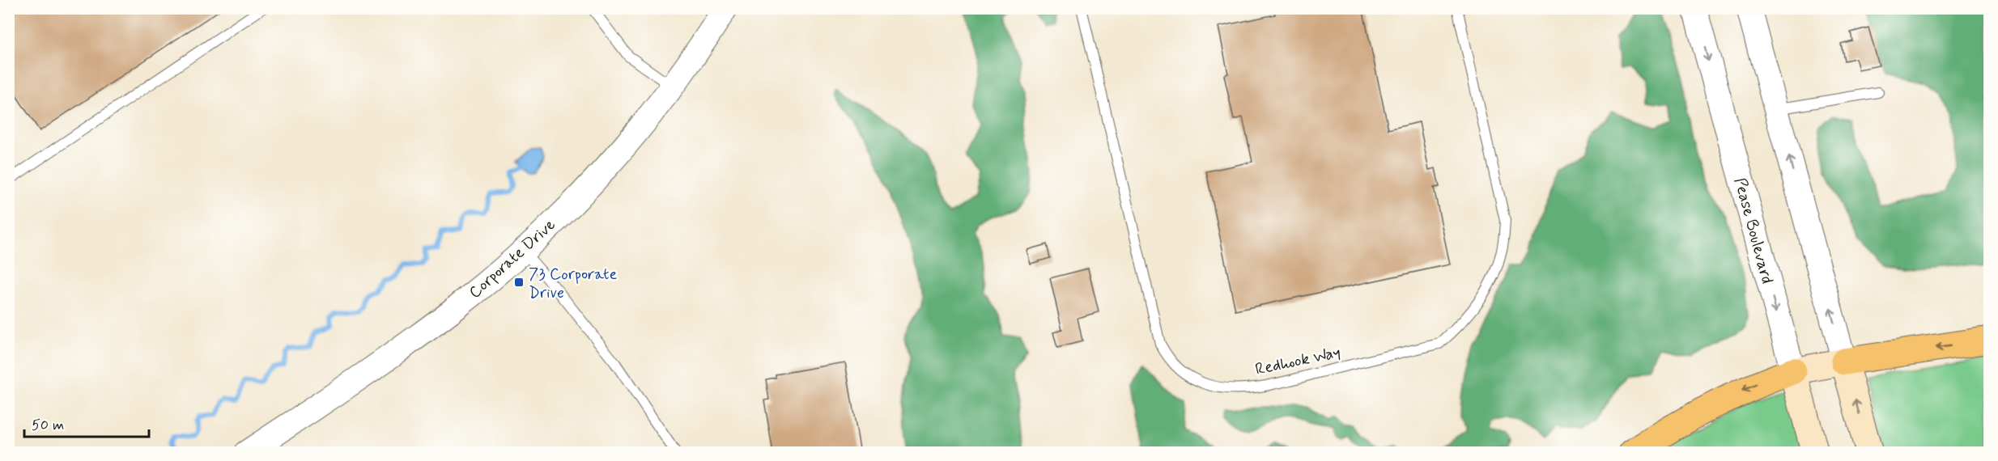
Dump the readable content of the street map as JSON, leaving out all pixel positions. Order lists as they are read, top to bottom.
{
  "streets": {
    "main road": ["Pease Boulevard"],
    "street": ["Corporate Drive"],
    "lane": ["Redhook Way"]
  },
  "places": {
    "transit": ["73 Corporate Drive"]
  },
  "scale_bar": "50 m"
}
